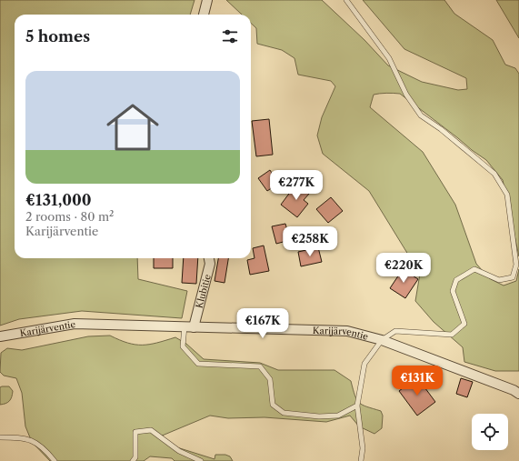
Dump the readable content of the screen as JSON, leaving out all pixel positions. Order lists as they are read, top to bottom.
{
  "streets": {
    "street": ["Klubitie", "Karijärventie"]
  },
  "crossings": [
    ["Klubitie", "Karijärventie"]
  ],
  "page": {
    "heading": "5 homes",
    "list": [
      {
        "name": "€131,000",
        "note": "2 rooms · 80 m² · Karijärventie"
      }
    ],
    "price": [
      "€277K",
      "€258K",
      "€220K",
      "€167K",
      "€131K"
    ]
  }
}
